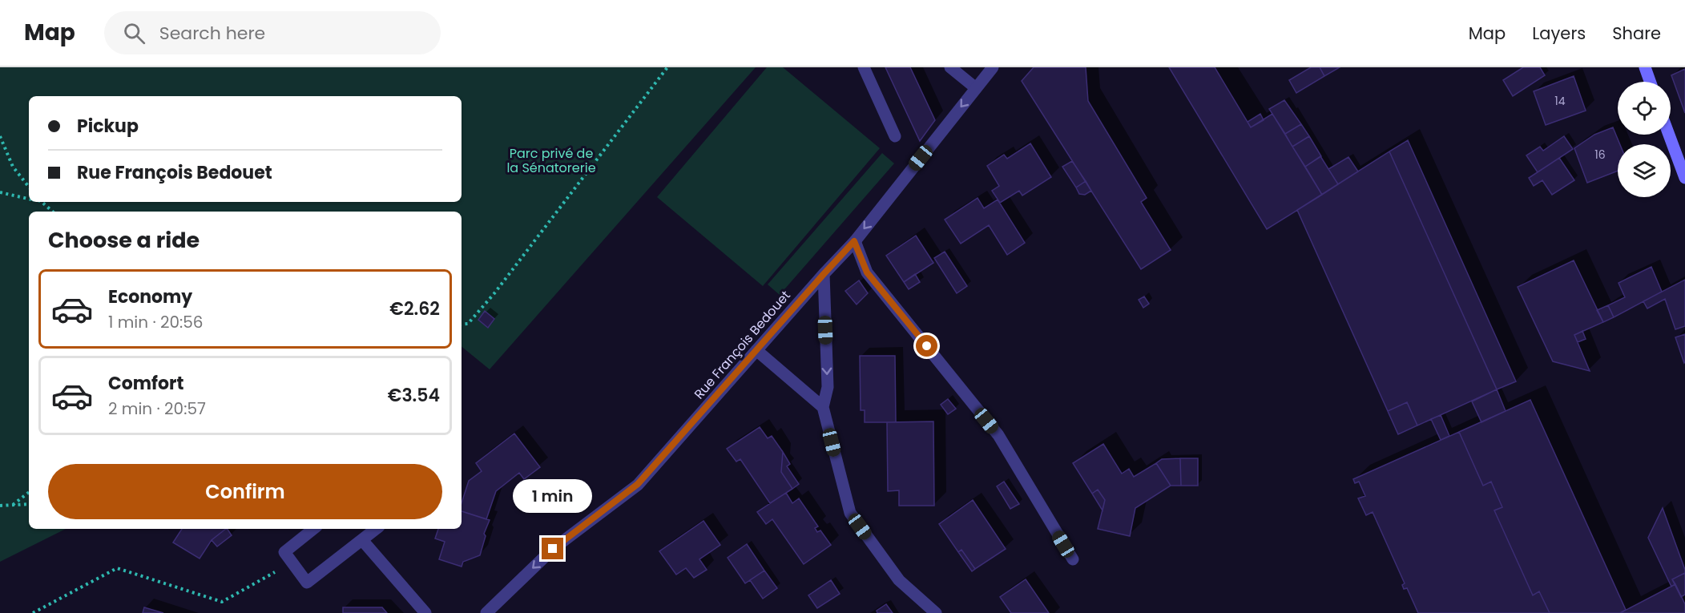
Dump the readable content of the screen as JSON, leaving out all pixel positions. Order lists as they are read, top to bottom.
{
  "streets": {
    "street": ["Rue François Bedouet"]
  },
  "one_way": ["Rue François Bedouet"],
  "parks": ["Parc privé de la Sénatorerie"],
  "house_numbers": ["14", "16"],
  "page": {
    "header": "Map",
    "search": "Search here",
    "nav": ["Map", "Layers", "Share"],
    "banner": ["Pickup", "Rue François Bedouet"],
    "heading": "Choose a ride",
    "list": [
      {
        "name": "Economy",
        "note": "1 min · 20:56",
        "value": "€2.62"
      },
      {
        "name": "Comfort",
        "note": "2 min · 20:57",
        "value": "€3.54"
      }
    ],
    "buttons": "Confirm",
    "bubble": "1 min"
  }
}
